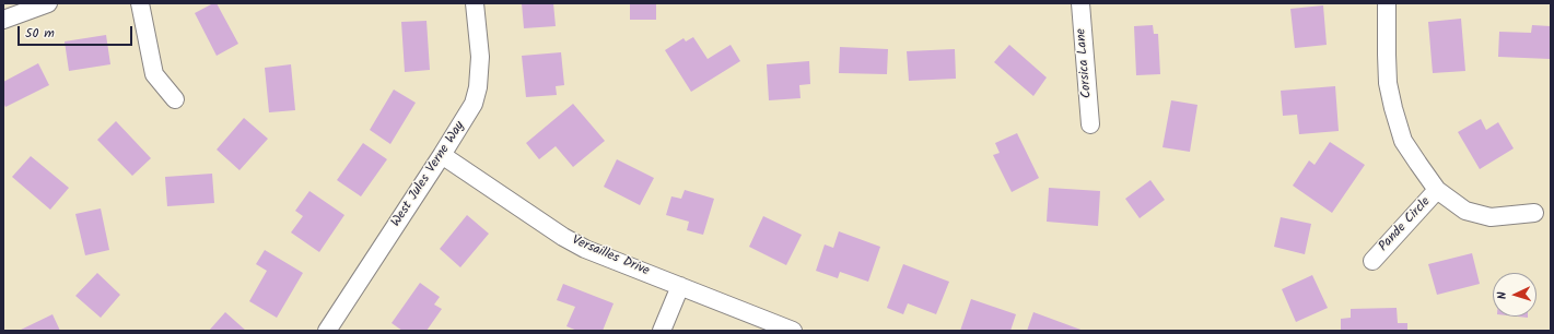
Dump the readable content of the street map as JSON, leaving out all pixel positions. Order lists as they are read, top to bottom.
{
  "streets": {
    "street": [
      "Corsica Lane",
      "West Jules Verne Way",
      "Pande Circle",
      "Versailles Drive"
    ]
  },
  "crossings": [
    ["West Jules Verne Way", "Versailles Drive"]
  ],
  "scale_bar": "50 m",
  "north": "left"
}
